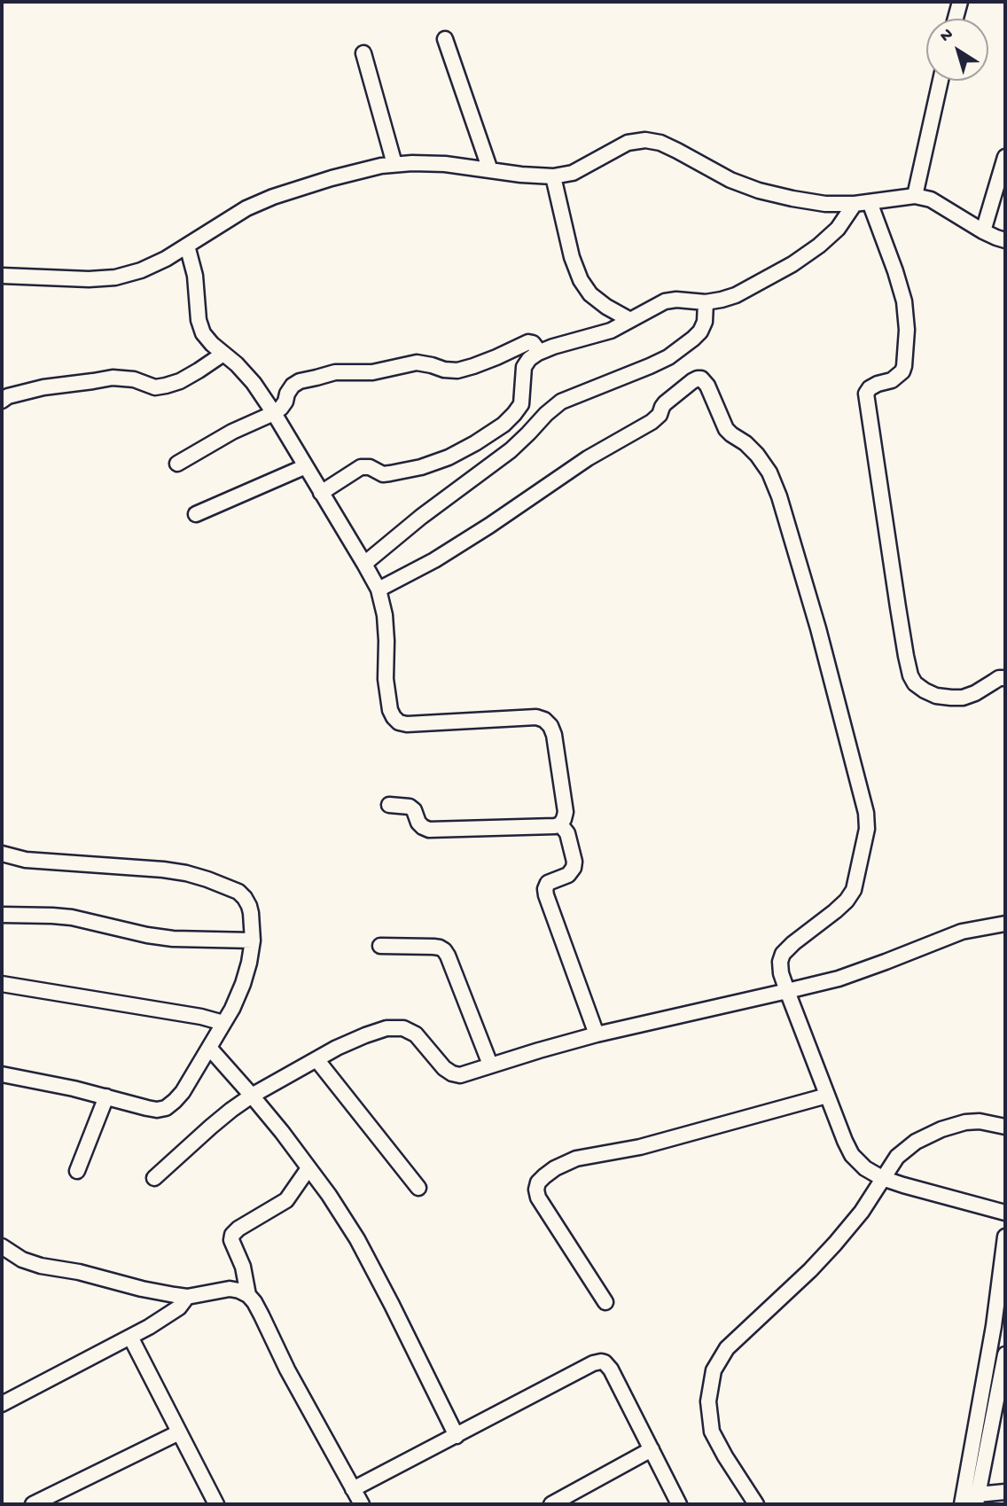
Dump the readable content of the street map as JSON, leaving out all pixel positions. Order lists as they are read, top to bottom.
{
  "north": "top left"
}
